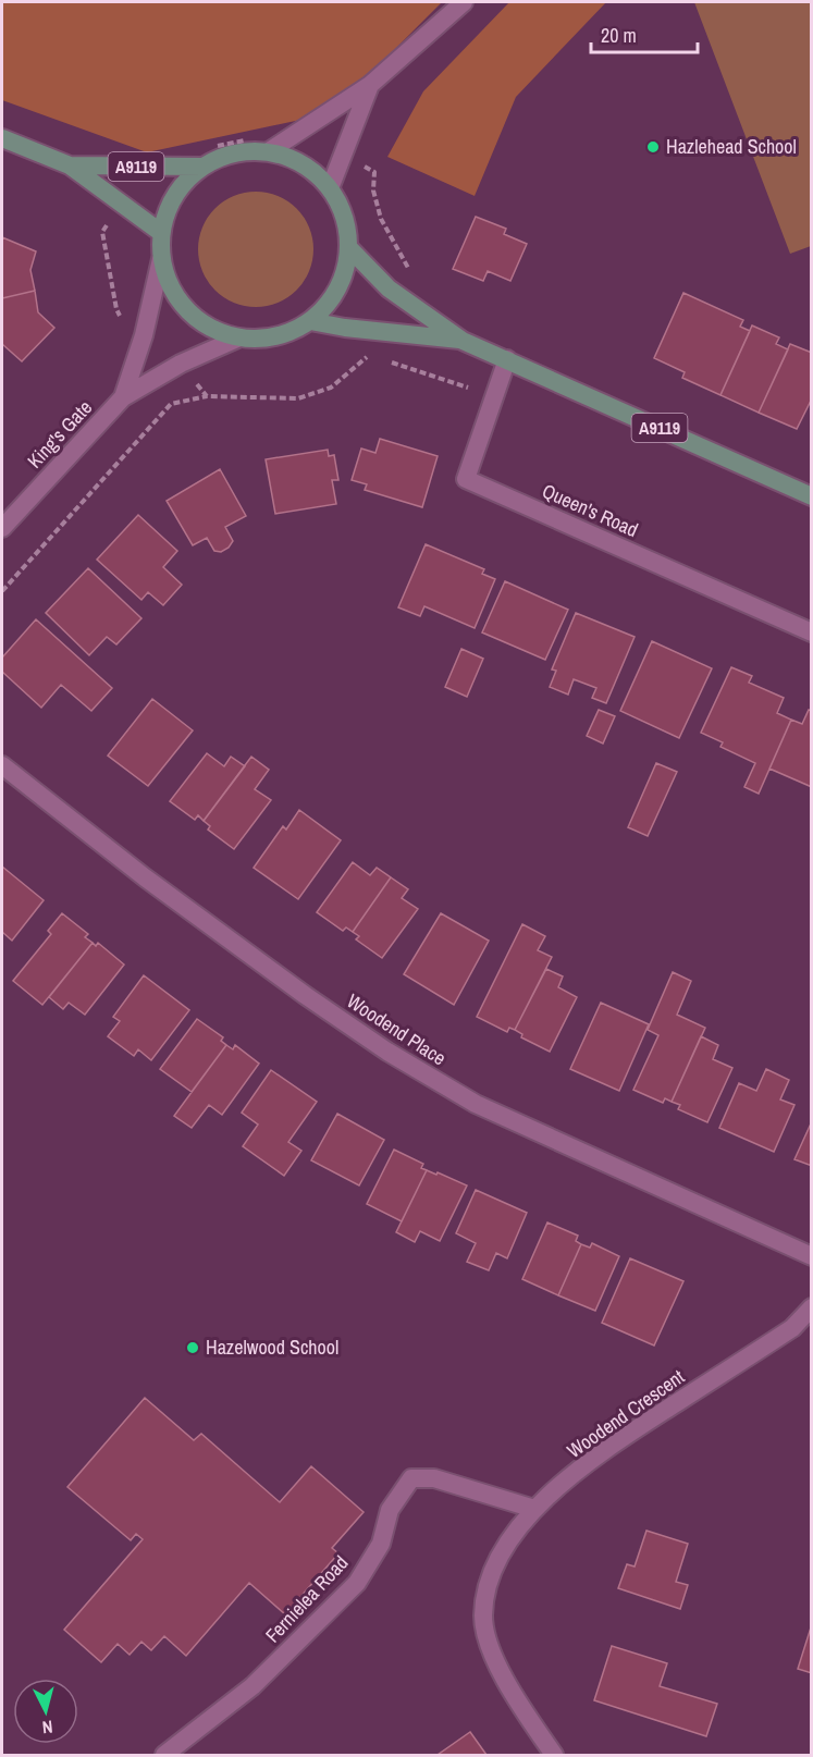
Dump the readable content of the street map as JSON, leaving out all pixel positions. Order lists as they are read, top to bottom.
{
  "streets": {
    "main road": ["A9119"],
    "street": [
      "King's Gate",
      "Queen's Road",
      "Woodend Place",
      "Woodend Crescent",
      "Fernielea Road"
    ]
  },
  "crossings": [
    ["A9119", "King's Gate"],
    ["A9119", "Queen's Road"],
    ["Woodend Crescent", "Fernielea Road"]
  ],
  "places": ["Hazlehead School", "Hazelwood School"],
  "scale_bar": "20 m",
  "north": "bottom"
}
